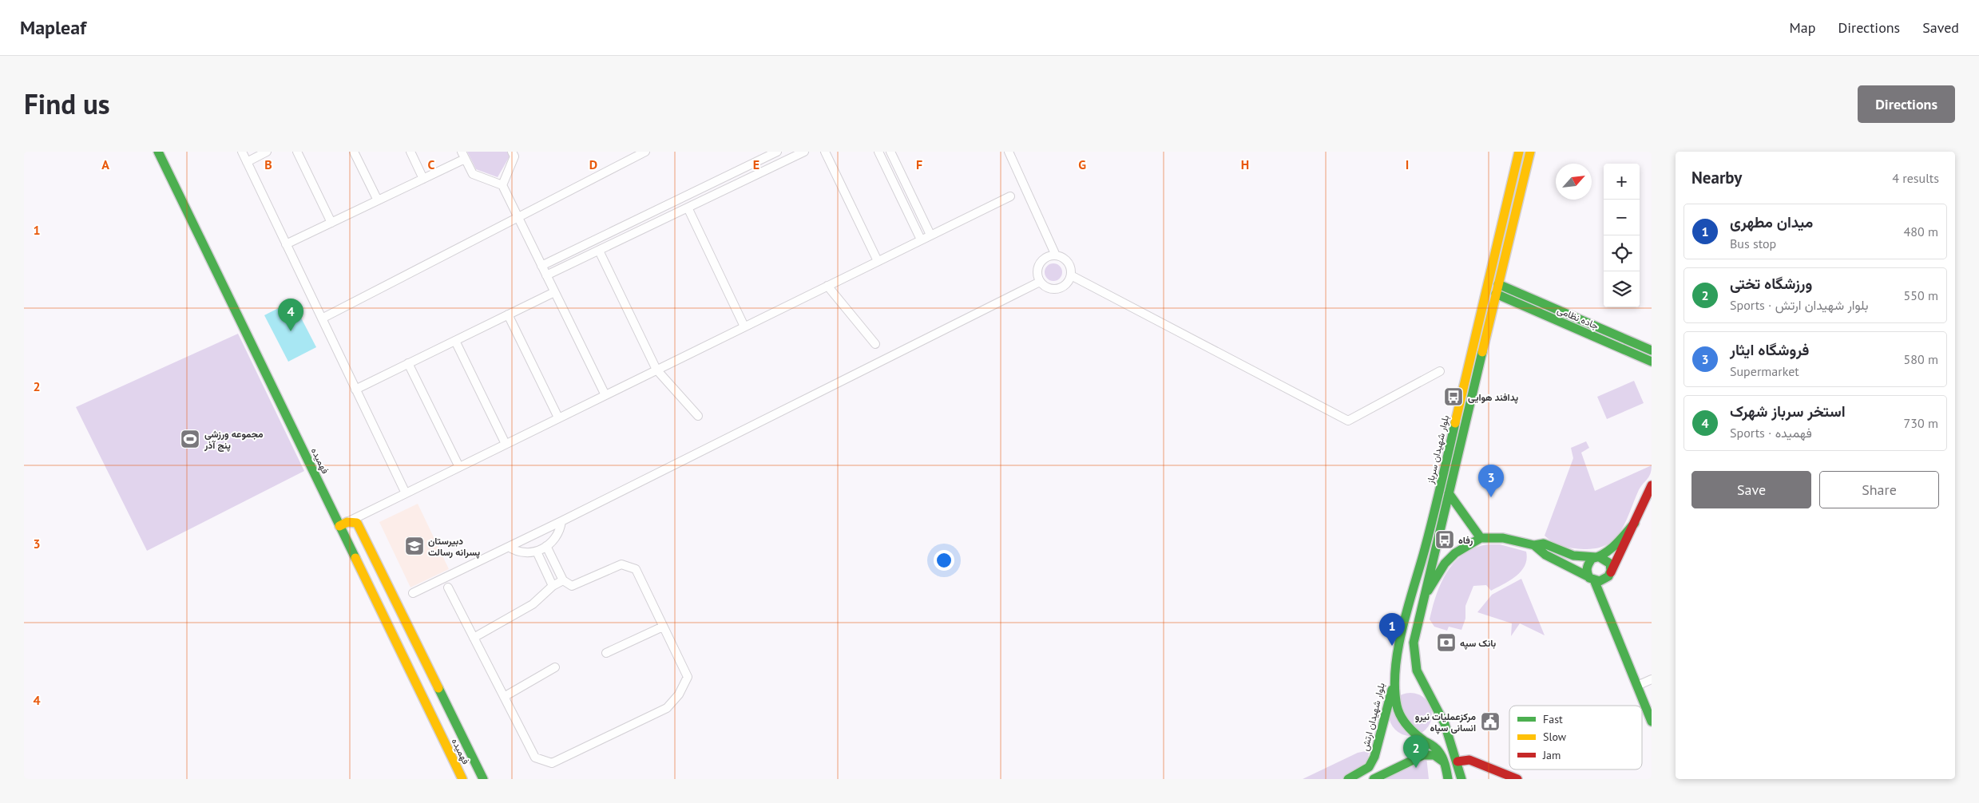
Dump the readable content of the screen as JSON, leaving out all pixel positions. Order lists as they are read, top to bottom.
{
  "streets": {
    "main road": [
      "جاده نظامی",
      "بلوار شهیدان سرباز",
      "فهمیده",
      "بلوار شهیدان ارتش"
    ]
  },
  "crossings": [
    ["بلوار شهیدان سرباز", "بلوار شهیدان ارتش"]
  ],
  "places": {
    "bus stop": ["پدافند هوایی", "رفاه"],
    "sports": ["مجموعه ورزشی پنج آذر"],
    "school or university": ["دبیرستان پسرانه رسالت"],
    "bank": ["بانک سپه"],
    "public building": ["مرکزعملیات نیرو انسانی سپاه"]
  },
  "legend": ["Fast", "Slow", "Jam"],
  "north": "top right",
  "page": {
    "header": "Mapleaf",
    "nav": ["Map", "Directions", "Saved"],
    "title": "Find us",
    "buttons": [
      "Directions",
      ["Save", "Share"]
    ],
    "heading": ["Nearby", "4 results"],
    "map_buttons": ["+", "−"],
    "list": [
      {
        "mark": "1",
        "name": "میدان مطهری",
        "note": "Bus stop",
        "value": "480 m"
      },
      {
        "mark": "2",
        "name": "ورزشگاه تختی",
        "note": "Sports · بلوار شهیدان ارتش",
        "value": "550 m"
      },
      {
        "mark": "3",
        "name": "فروشگاه ایثار",
        "note": "Supermarket",
        "value": "580 m"
      },
      {
        "mark": "4",
        "name": "استخر سرباز شهرک",
        "note": "Sports · فهمیده",
        "value": "730 m"
      }
    ],
    "pins": [
      "4",
      "3",
      "1",
      "2"
    ]
  },
  "grid": {
    "columns": [
      "A",
      "B",
      "C",
      "D",
      "E",
      "F",
      "G",
      "H",
      "I"
    ],
    "rows": [
      "1",
      "2",
      "3",
      "4"
    ]
  }
}
